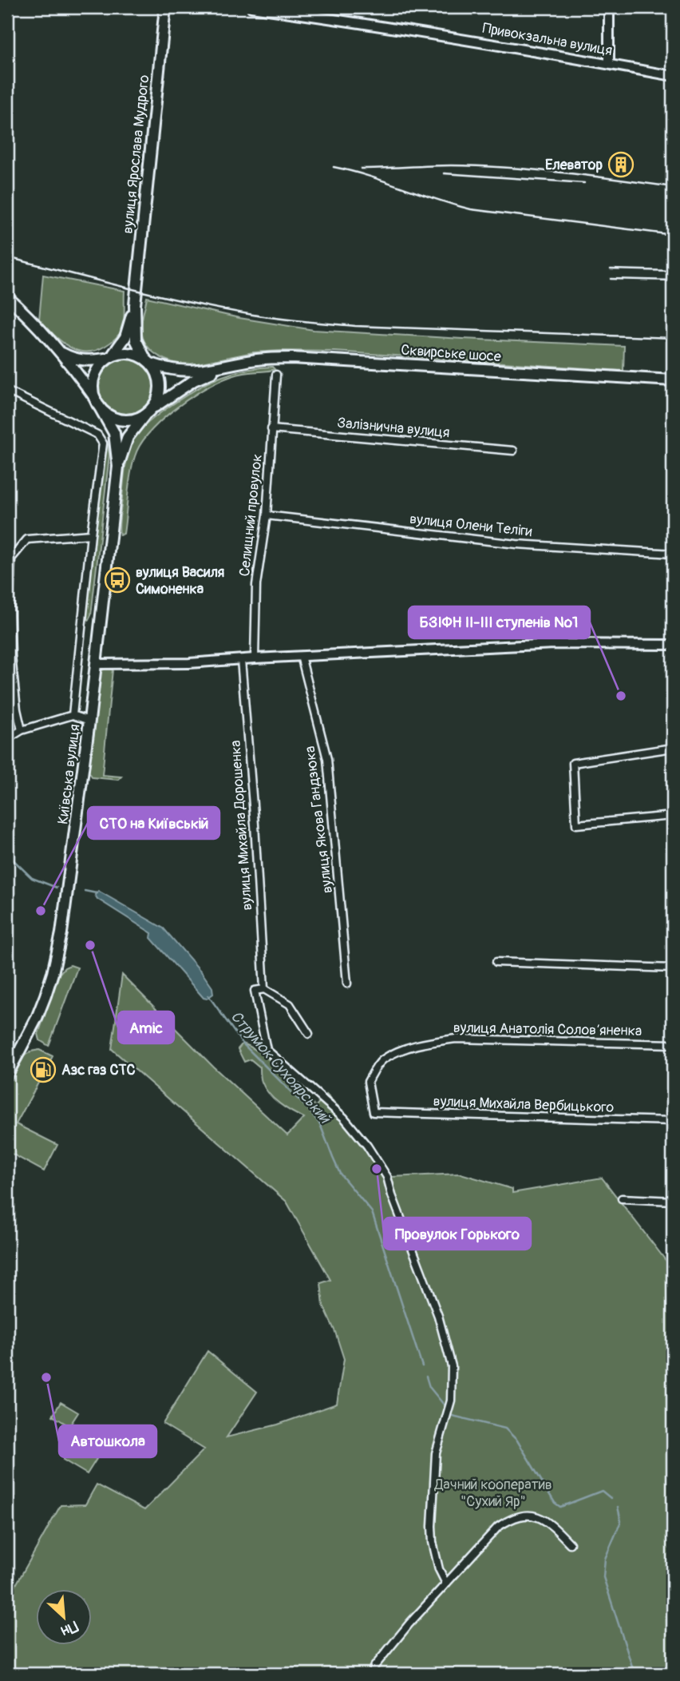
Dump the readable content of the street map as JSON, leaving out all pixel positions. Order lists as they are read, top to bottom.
{
  "streets": {
    "main road": ["вулиця Ярослава Мудрого", "Сквирське шосе", "Київська вулиця"],
    "street": [
      "Привокзальна вулиця",
      "Залізнична вулиця",
      "Селищний провулок",
      "вулиця Олени Теліги",
      "вулиця Якова Гандзюка",
      "вулиця Михайла Дорошенка",
      "вулиця Анатолія Соловʼяненка",
      "вулиця Михайла Вербицького"
    ]
  },
  "crossings": [
    ["вулиця Ярослава Мудрого", "Сквирське шосе"],
    ["вулиця Ярослава Мудрого", "Київська вулиця"],
    ["Сквирське шосе", "Київська вулиця"],
    ["Залізнична вулиця", "Селищний провулок"],
    ["Селищний провулок", "вулиця Олени Теліги"],
    ["вулиця Анатолія Соловʼяненка", "вулиця Михайла Вербицького"]
  ],
  "water": ["Струмок Сухоярський"],
  "parks": ["Дачний кооператив \"Сухий Яр\""],
  "places": {
    "building": ["Елеватор"],
    "bus stop": ["вулиця Василя Симоненка"],
    "other": [
      "БЗІФН ІІ-ІІІ ступенів №1",
      "СТО на Київській",
      "Amic",
      "Провулок Горького",
      "Автошкола"
    ],
    "fuel station": ["Азс газ СТС"]
  },
  "north": "bottom right"
}
